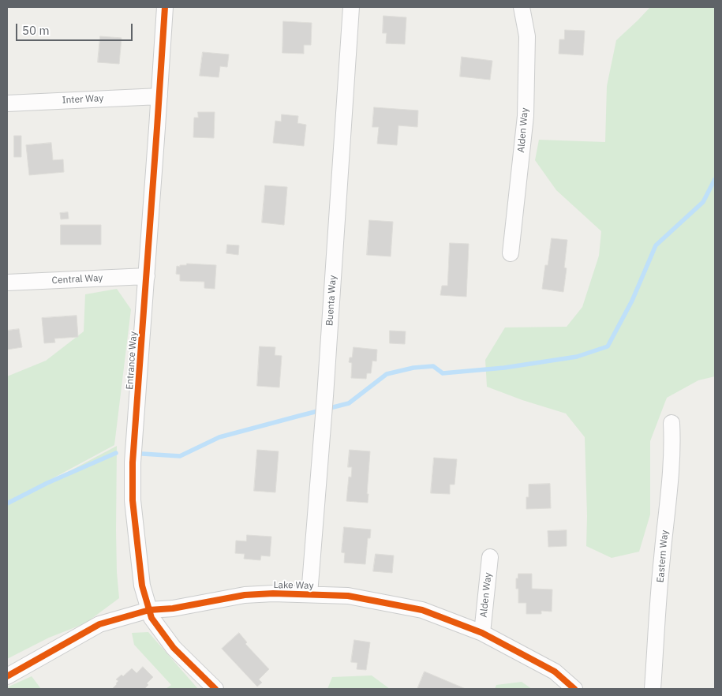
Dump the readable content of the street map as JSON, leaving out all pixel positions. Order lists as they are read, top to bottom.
{
  "streets": {
    "street": [
      "Inter Way",
      "Alden Way",
      "Central Way",
      "Buenta Way",
      "Entrance Way",
      "Eastern Way",
      "Lake Way"
    ]
  },
  "crossings": [
    ["Inter Way", "Entrance Way"],
    ["Alden Way", "Lake Way"],
    ["Central Way", "Entrance Way"],
    ["Buenta Way", "Lake Way"],
    ["Entrance Way", "Lake Way"]
  ],
  "scale_bar": "50 m"
}
